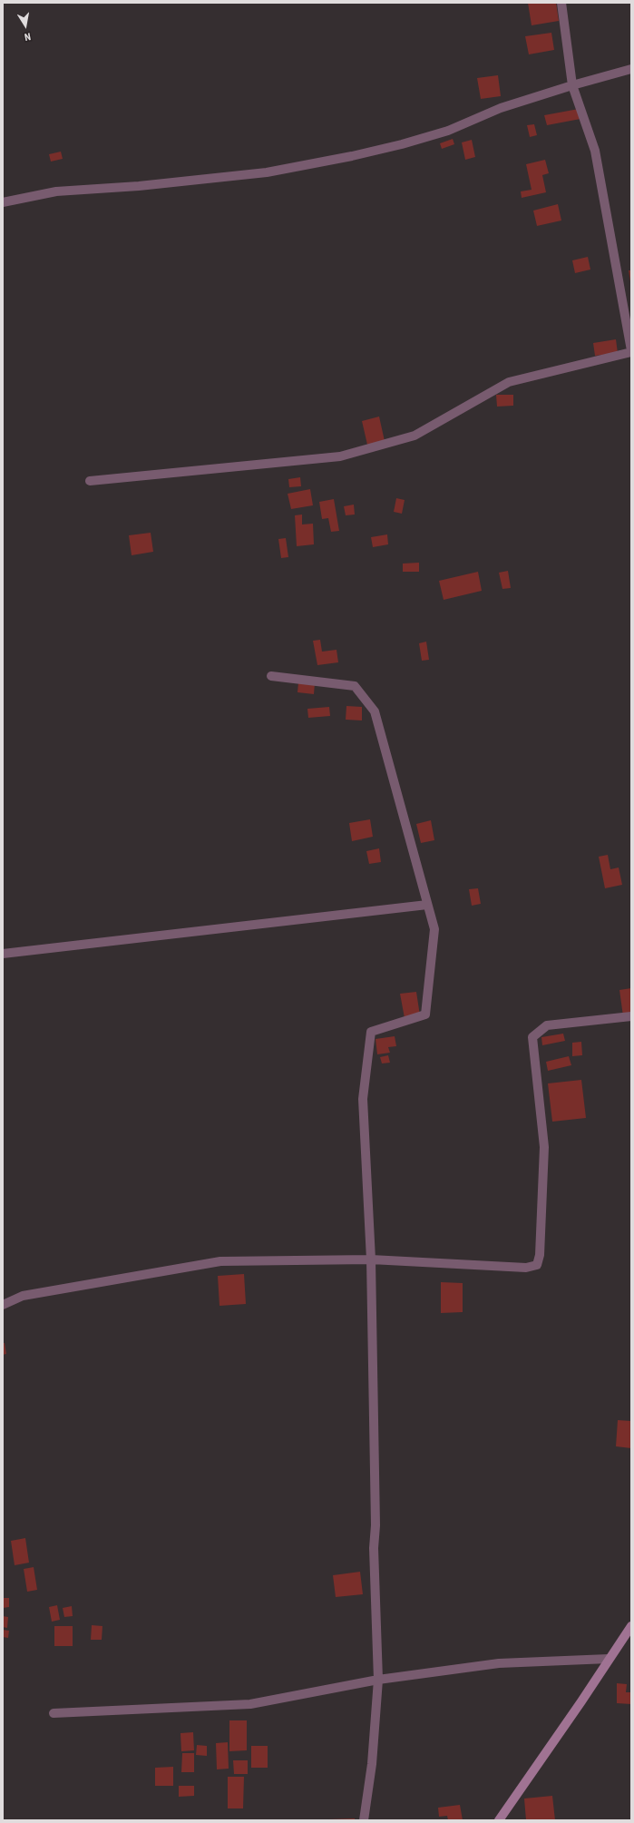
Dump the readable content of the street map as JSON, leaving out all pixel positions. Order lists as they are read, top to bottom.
{
  "north": "bottom"
}
